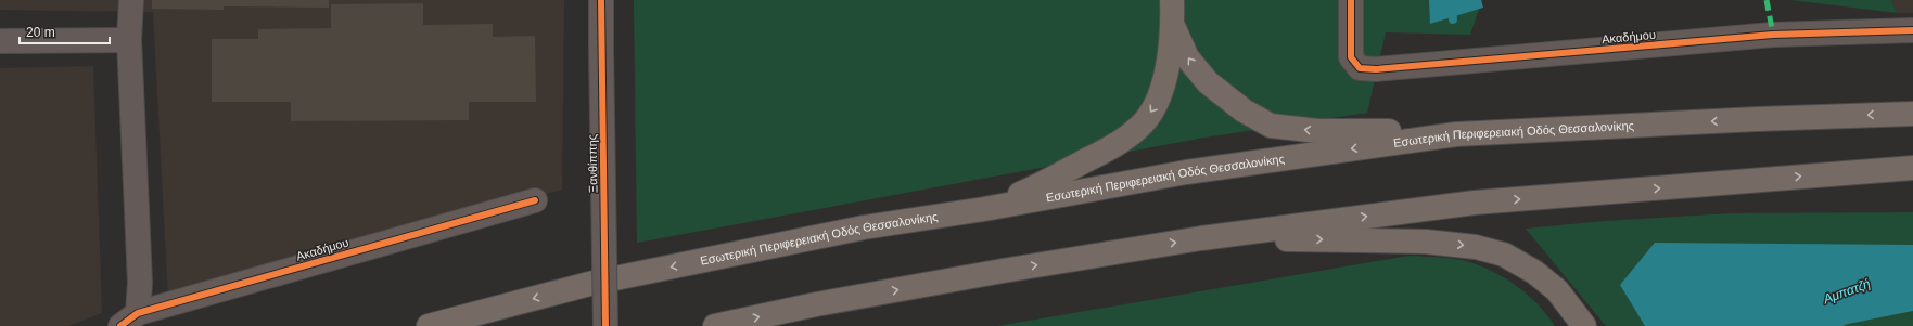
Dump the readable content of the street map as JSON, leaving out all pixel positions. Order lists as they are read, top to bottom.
{
  "streets": {
    "highway": ["Εσωτερική Περιφερειακή Οδός Θεσσαλονίκης"],
    "street": ["Ακαδήμου", "Ξανθίππης"]
  },
  "water": ["Αμπατζή"],
  "scale_bar": "20 m"
}
